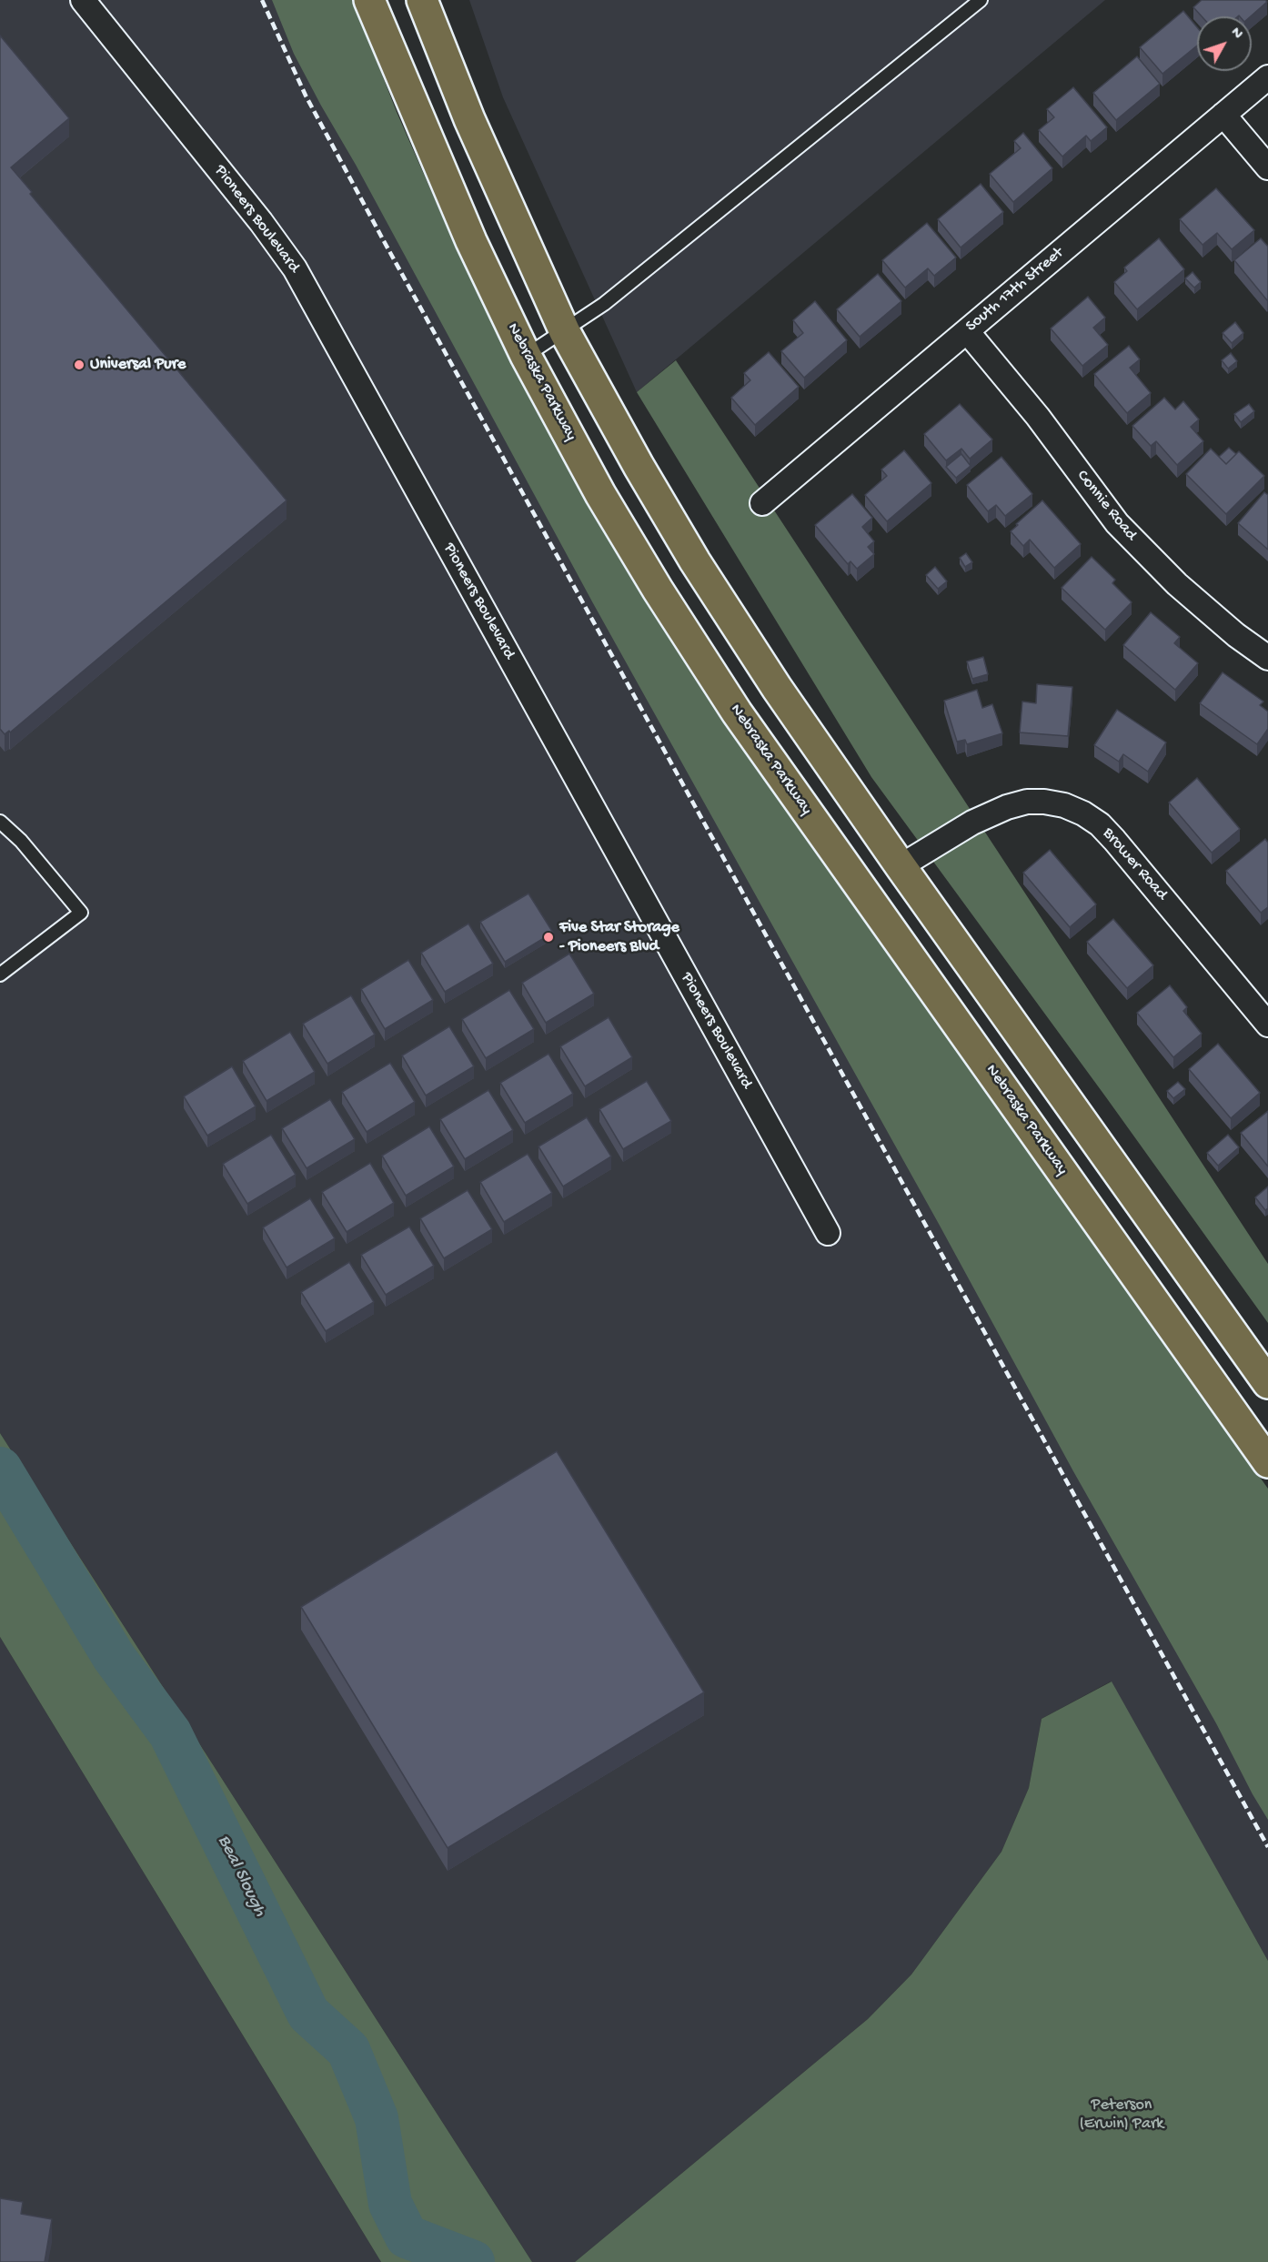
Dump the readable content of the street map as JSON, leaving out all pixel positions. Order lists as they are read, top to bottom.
{
  "streets": {
    "main road": ["Nebraska Parkway"],
    "street": [
      "Pioneers Boulevard",
      "South 17th Street",
      "Connie Road",
      "Brower Road"
    ]
  },
  "crossings": [
    ["South 17th Street", "Connie Road"]
  ],
  "water": ["Beal Slough"],
  "parks": ["Peterson (Erwin) Park"],
  "places": ["Universal Pure", "Five Star Storage - Pioneers Blvd"],
  "north": "top right"
}
